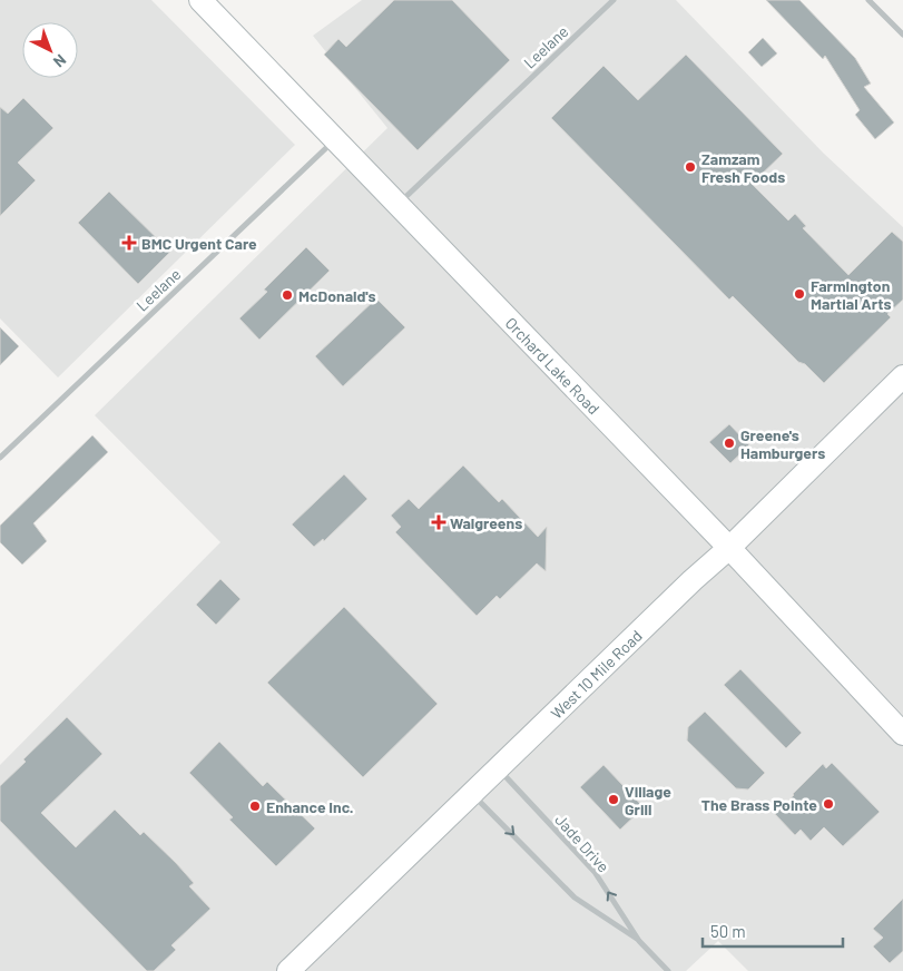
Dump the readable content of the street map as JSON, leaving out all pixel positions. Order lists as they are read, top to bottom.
{
  "streets": {
    "main road": ["Orchard Lake Road", "West 10 Mile Road"],
    "street": ["Leelane", "Jade Drive"]
  },
  "crossings": [
    ["Leelane", "Orchard Lake Road"],
    ["Orchard Lake Road", "West 10 Mile Road"],
    ["West 10 Mile Road", "Jade Drive"]
  ],
  "places": {
    "other": [
      "Zamzam Fresh Foods",
      "Farmington Martial Arts",
      "McDonald's",
      "Greene's Hamburgers",
      "Village Grill",
      "The Brass Pointe",
      "Enhance Inc."
    ],
    "health": ["BMC Urgent Care", "Walgreens"]
  },
  "scale_bar": "50 m",
  "north": "bottom right"
}
